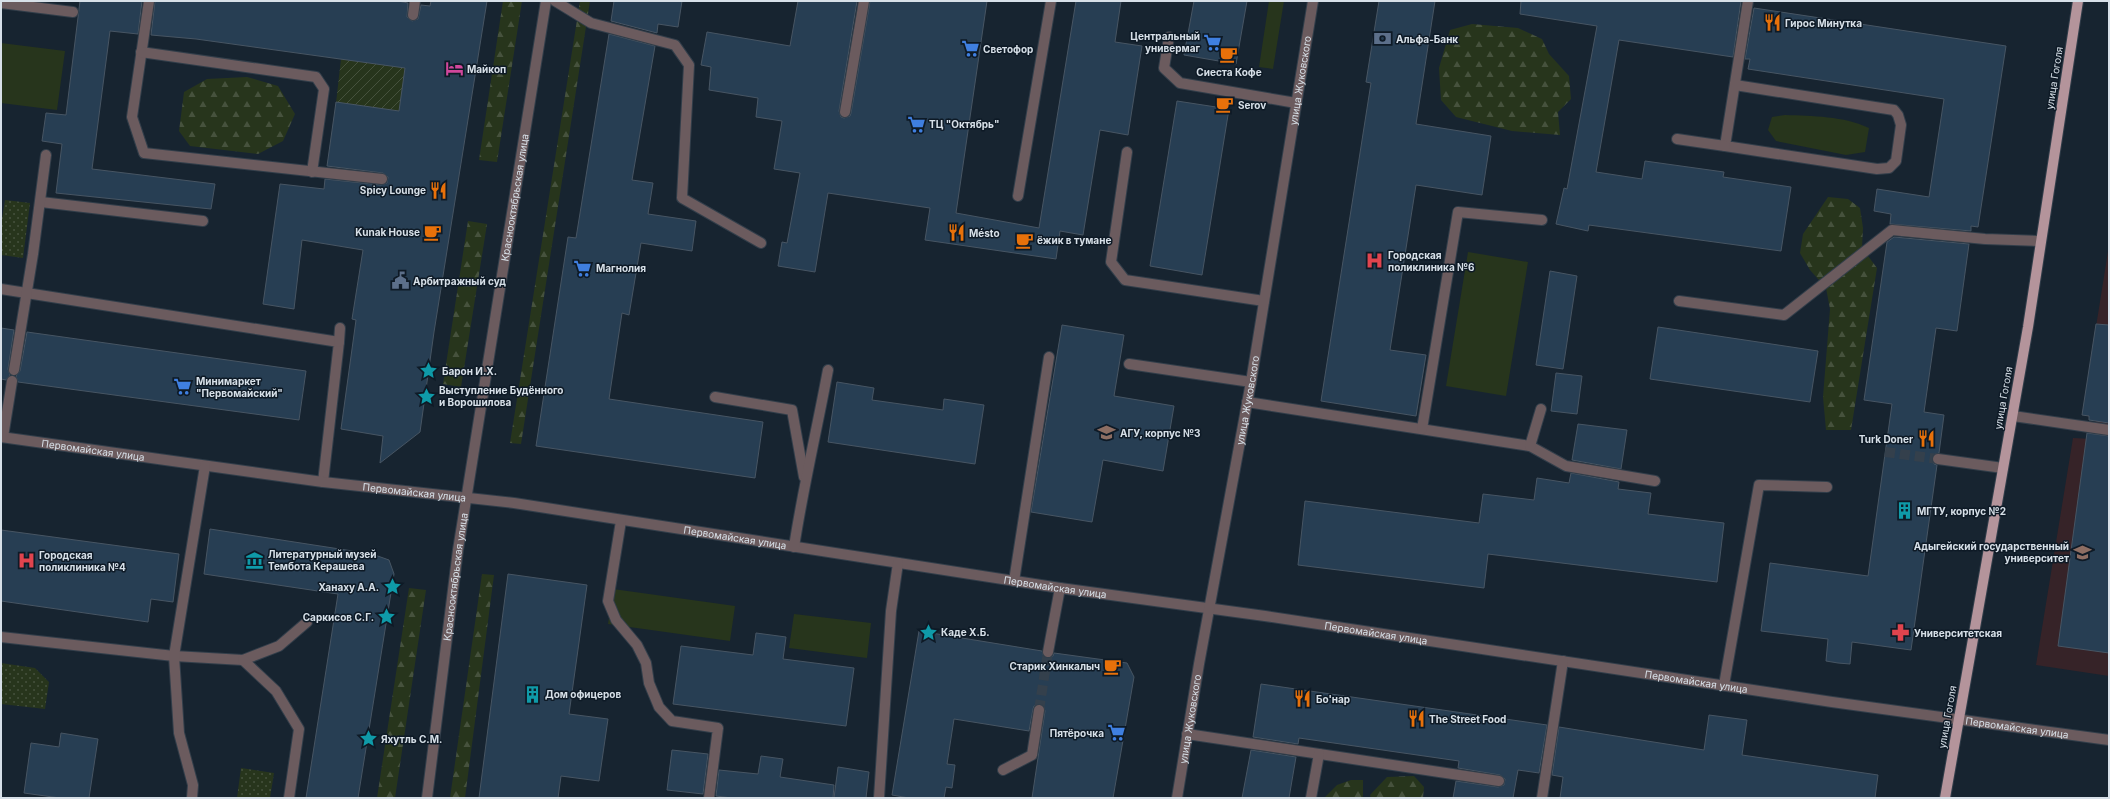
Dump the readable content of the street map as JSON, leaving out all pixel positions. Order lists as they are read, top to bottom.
{
  "streets": {
    "main road": ["улица Гоголя"],
    "street": ["улица Жуковского", "Краснооктябрьская улица", "Первомайская улица"]
  },
  "crossings": [
    ["улица Гоголя", "Первомайская улица"],
    ["улица Жуковского", "Первомайская улица"],
    ["Краснооктябрьская улица", "Первомайская улица"]
  ],
  "places": {
    "restaurant": [
      "Гирос Минутка",
      "Spicy Lounge",
      "Mésto",
      "Turk Doner",
      "Бо'нар",
      "The Street Food"
    ],
    "bank": ["Альфа-Банк"],
    "supermarket": [
      "Центральный универмаг",
      "Светофор",
      "ТЦ \"Октябрь\"",
      "Магнолия",
      "Минимаркет \"Первомайский\"",
      "Пятёрочка"
    ],
    "cafe": [
      "Сиеста Кофе",
      "Serov",
      "Kunak House",
      "ёжик в тумане",
      "Старик Хинкалыч"
    ],
    "hotel": ["Майкоп"],
    "hospital": ["Городская поликлиника №6", "Городская поликлиника №4"],
    "public building": ["Арбитражный суд"],
    "place": [
      "Барон И.Х.",
      "Выступление Будённого и Ворошилова",
      "Ханаху А.А.",
      "Саркисов С.Г.",
      "Каде Х.Б.",
      "Яхутль С.М."
    ],
    "school or university": ["АГУ, корпус №3", "Адыгейский государственный университет"],
    "building": ["МГТУ, корпус №2", "Дом офицеров"],
    "museum": ["Литературный музей Тембота Керашева"],
    "pharmacy": ["Университетская"]
  }
}
